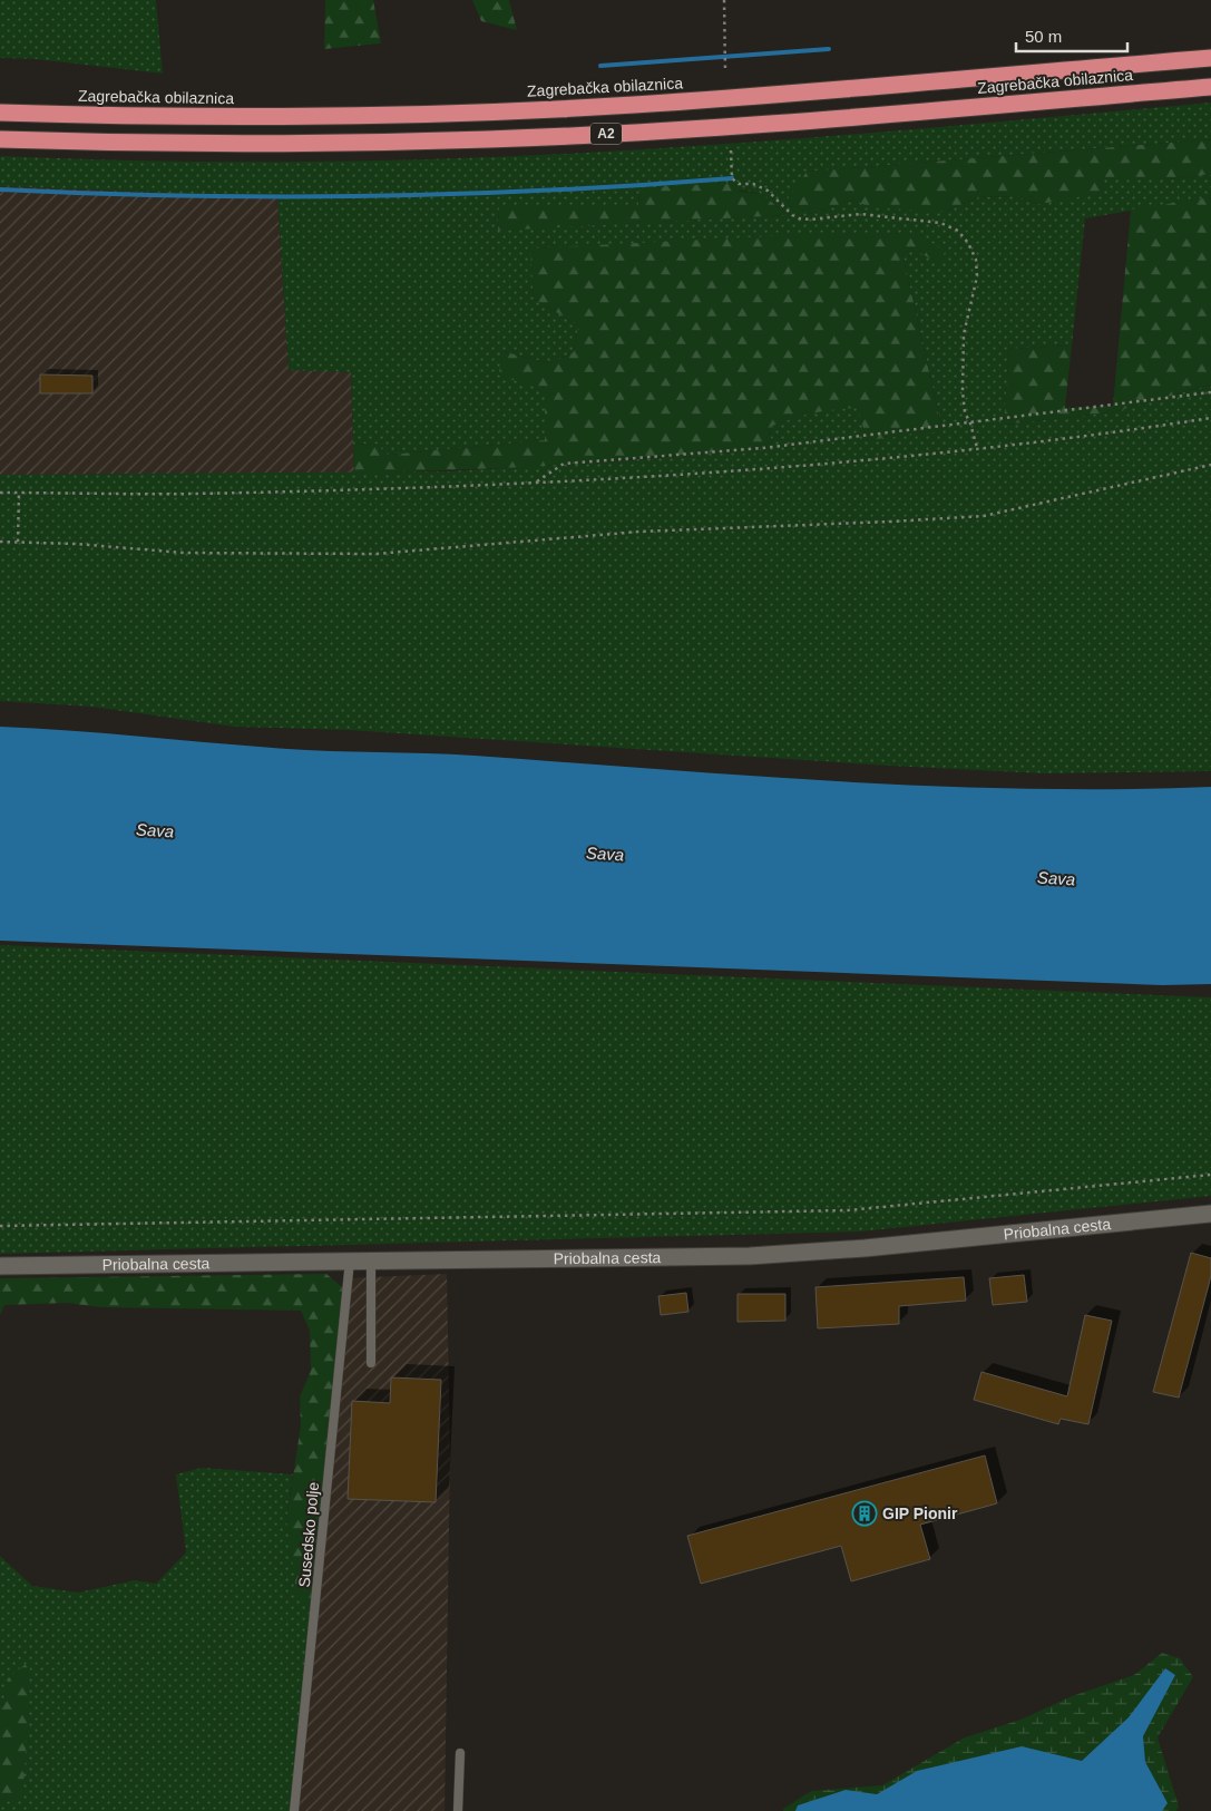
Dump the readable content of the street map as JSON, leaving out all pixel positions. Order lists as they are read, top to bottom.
{
  "streets": {
    "highway": ["Zagrebačka obilaznica", "A2"],
    "street": ["Priobalna cesta"],
    "lane": ["Susedsko polje"]
  },
  "crossings": [
    ["Priobalna cesta", "Susedsko polje"]
  ],
  "water": ["Sava"],
  "places": {
    "building": ["GIP Pionir"]
  },
  "scale_bar": "50 m"
}
